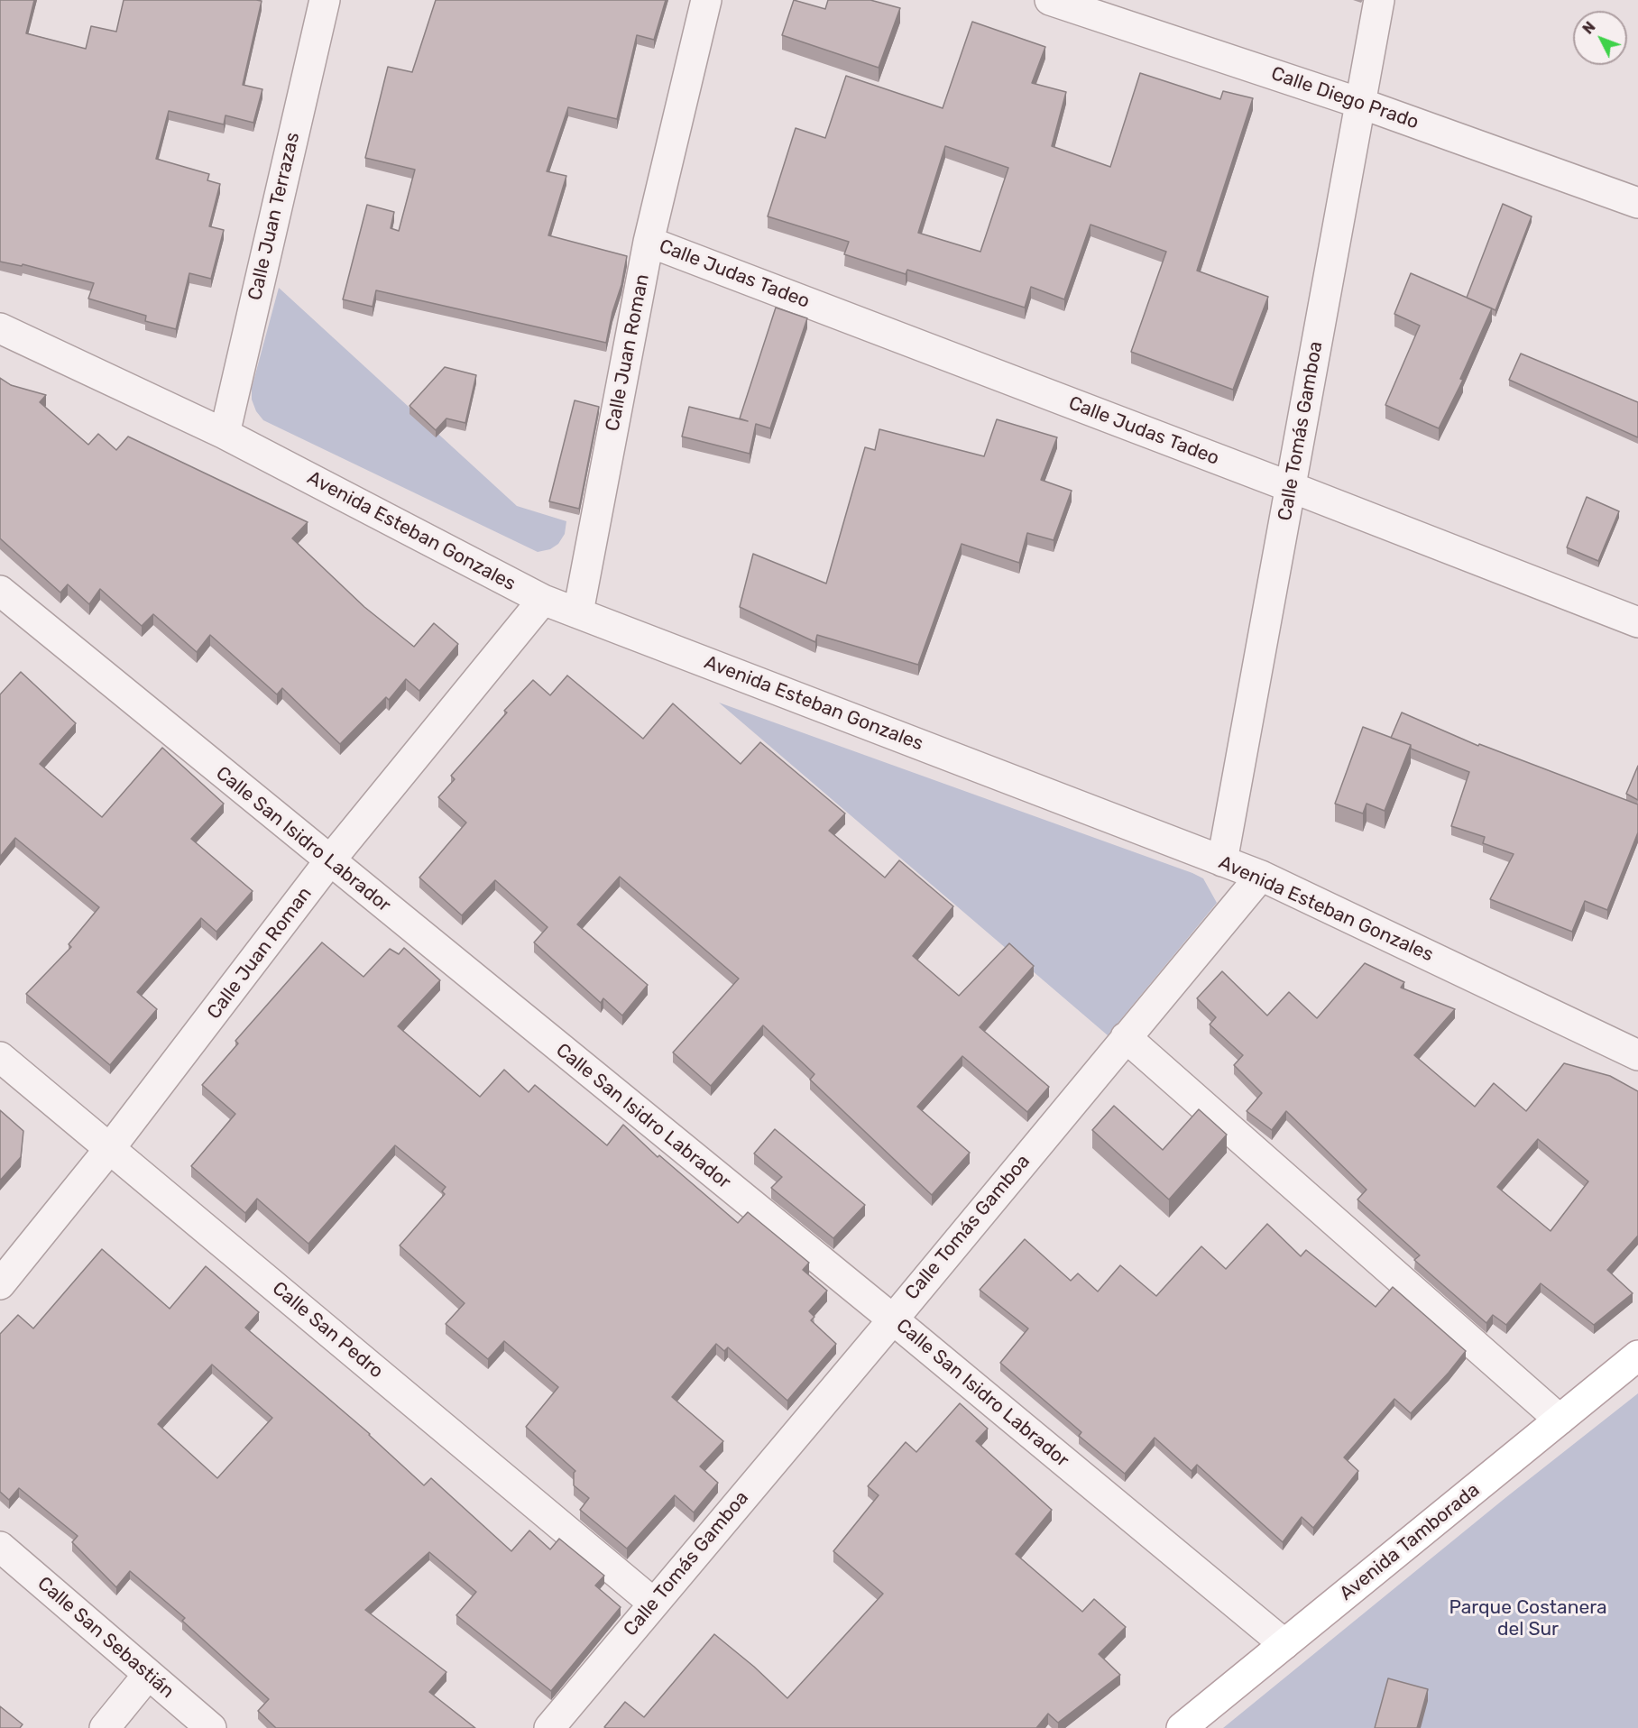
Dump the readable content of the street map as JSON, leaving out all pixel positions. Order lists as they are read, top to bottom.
{
  "streets": {
    "main road": ["Avenida Tamborada"],
    "street": [
      "Calle Diego Prado",
      "Calle Juan Terrazas",
      "Calle Judas Tadeo",
      "Calle Juan Roman",
      "Calle Tomás Gamboa",
      "Avenida Esteban Gonzales",
      "Calle San Isidro Labrador",
      "Calle San Pedro",
      "Calle San Sebastián"
    ]
  },
  "crossings": [
    ["Calle Diego Prado", "Calle Tomás Gamboa"],
    ["Calle Juan Terrazas", "Avenida Esteban Gonzales"],
    ["Calle Judas Tadeo", "Calle Juan Roman"],
    ["Calle Judas Tadeo", "Calle Tomás Gamboa"],
    ["Calle Juan Roman", "Avenida Esteban Gonzales"],
    ["Calle Juan Roman", "Calle San Isidro Labrador"],
    ["Calle Juan Roman", "Calle San Pedro"],
    ["Calle Tomás Gamboa", "Avenida Esteban Gonzales"],
    ["Calle Tomás Gamboa", "Calle San Isidro Labrador"],
    ["Calle Tomás Gamboa", "Calle San Pedro"],
    ["Calle San Isidro Labrador", "Avenida Tamborada"]
  ],
  "parks": ["Parque Costanera del Sur"],
  "north": "top left"
}
